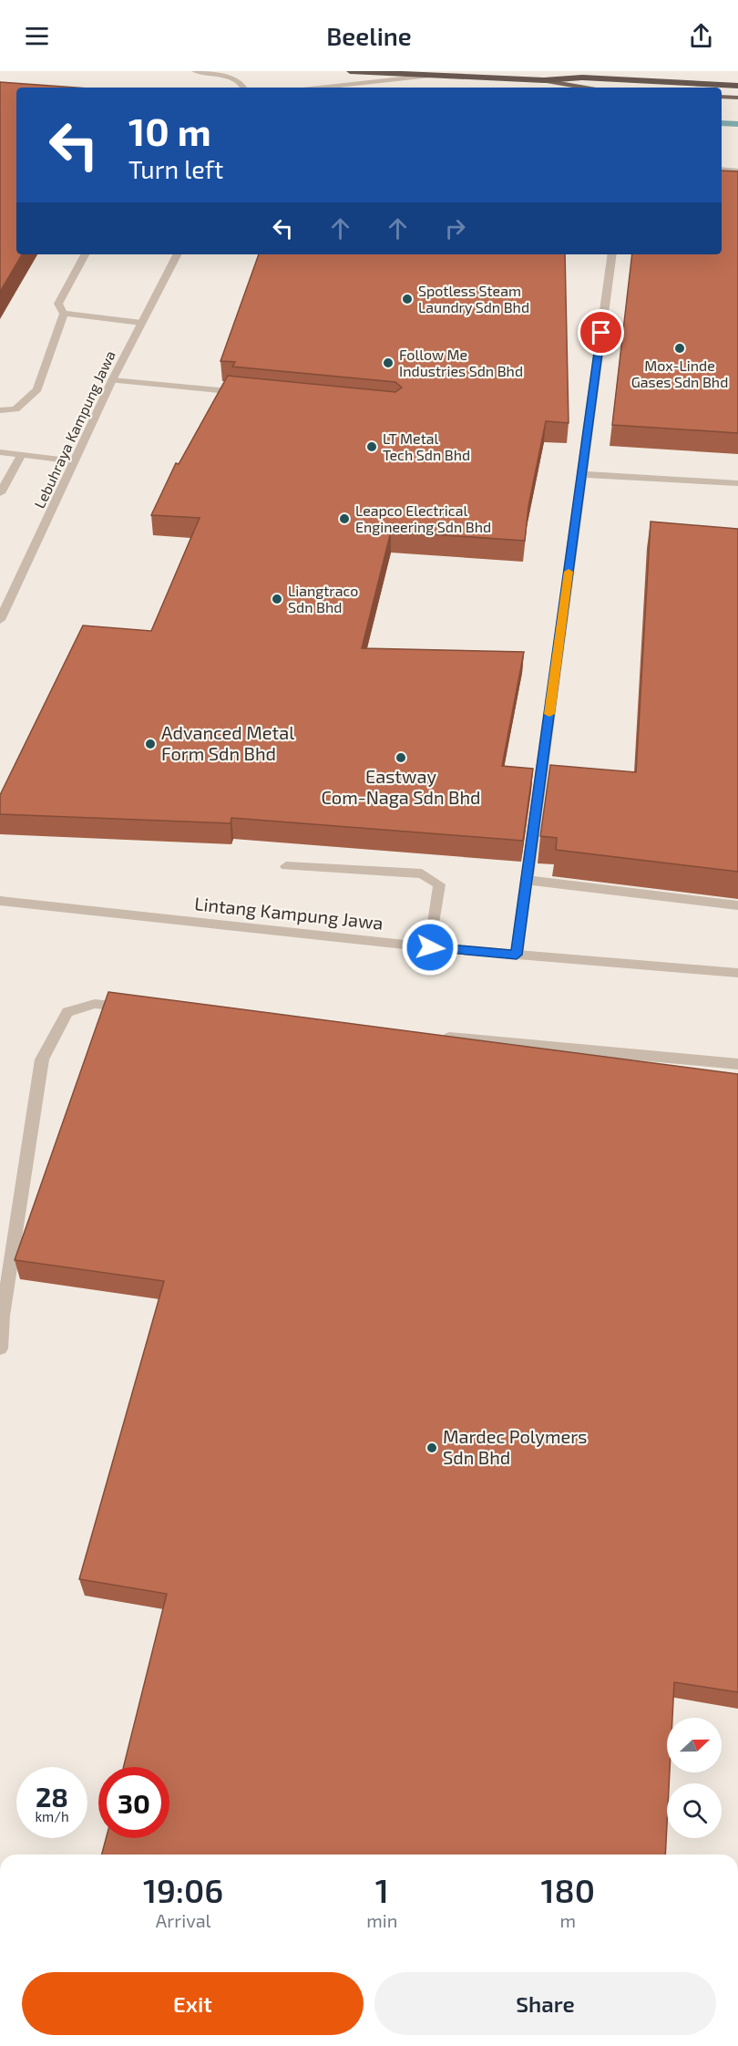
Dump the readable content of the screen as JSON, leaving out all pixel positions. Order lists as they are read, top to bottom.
{
  "streets": {
    "street": ["Lebuhraya Kampung Jawa", "Lintang Kampung Jawa"]
  },
  "places": [
    "Spotless Steam Laundry Sdn Bhd",
    "Mox-Linde Gases Sdn Bhd",
    "Follow Me Industries Sdn Bhd",
    "LT Metal Tech Sdn Bhd",
    "Leapco Electrical Engineering Sdn Bhd",
    "Liangtraco Sdn Bhd",
    "Advanced Metal Form Sdn Bhd",
    "Eastway Com-Naga Sdn Bhd",
    "Mardec Polymers Sdn Bhd"
  ],
  "north": "right",
  "page": {
    "header": "Beeline",
    "turn": ["10 m", "Turn left"],
    "speed": "28 km/h",
    "limit": "30",
    "eta": [
      "19:06",
      "Arrival",
      "1",
      "min",
      "180",
      "m"
    ],
    "buttons": ["Exit", "Share"]
  }
}
